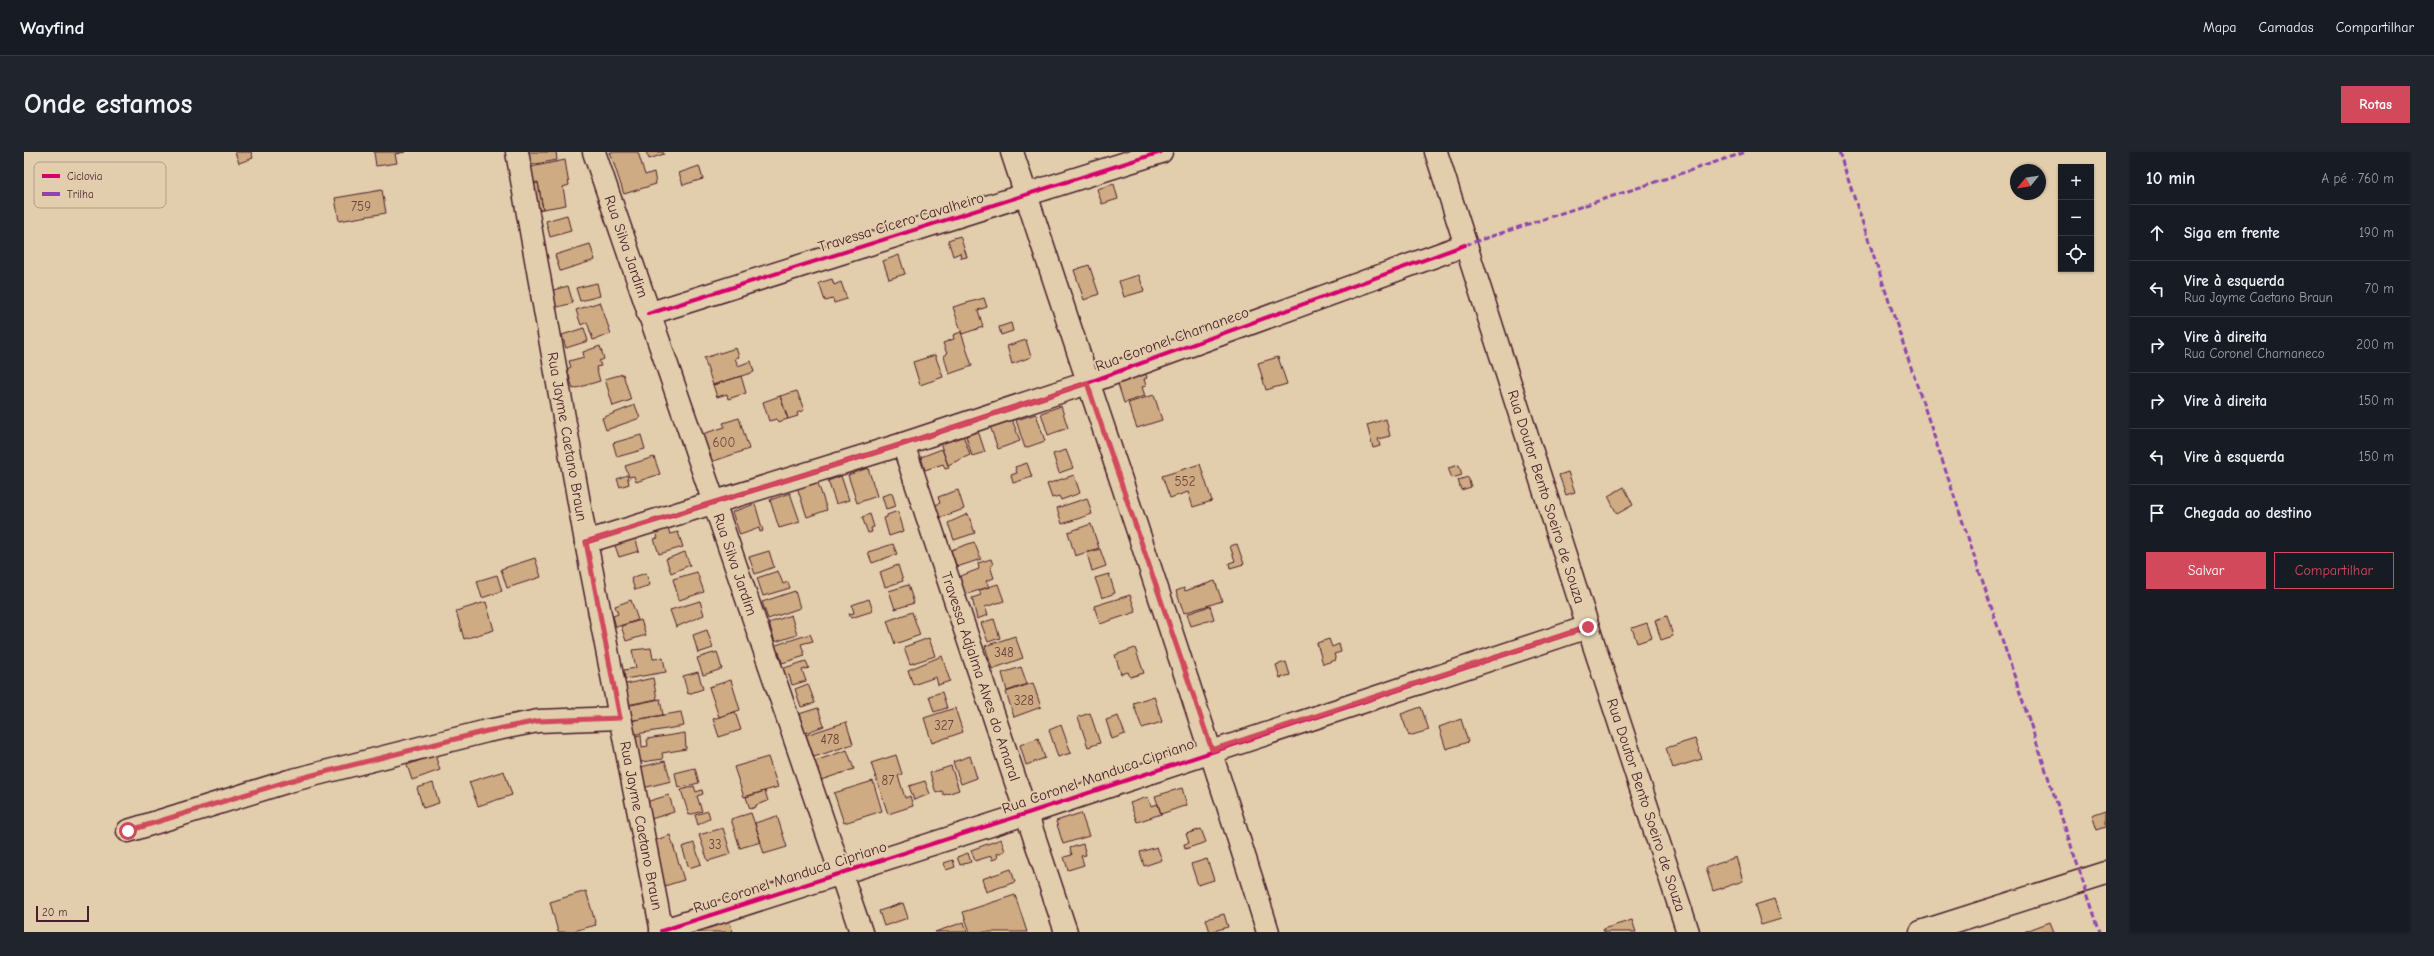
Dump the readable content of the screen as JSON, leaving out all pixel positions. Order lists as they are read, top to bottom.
{
  "streets": {
    "street": [
      "Travessa Cícero Cavalheiro",
      "Rua Silva Jardim",
      "Rua Coronel Charnaneco",
      "Rua Jayme Caetano Braun",
      "Rua Doutor Bento Soeiro de Souza",
      "Travessa Adjalma Alves do Amaral",
      "Rua Coronel Manduca Cipriano"
    ]
  },
  "crossings": [
    ["Travessa Cícero Cavalheiro", "Rua Silva Jardim"],
    ["Rua Silva Jardim", "Rua Coronel Charnaneco"],
    ["Rua Silva Jardim", "Rua Coronel Manduca Cipriano"],
    ["Rua Coronel Charnaneco", "Rua Jayme Caetano Braun"],
    ["Rua Coronel Charnaneco", "Rua Doutor Bento Soeiro de Souza"],
    ["Rua Coronel Charnaneco", "Travessa Adjalma Alves do Amaral"],
    ["Rua Jayme Caetano Braun", "Rua Coronel Manduca Cipriano"],
    ["Rua Doutor Bento Soeiro de Souza", "Rua Coronel Manduca Cipriano"],
    ["Travessa Adjalma Alves do Amaral", "Rua Coronel Manduca Cipriano"]
  ],
  "house_numbers": [
    "759",
    "600",
    "552",
    "348",
    "328",
    "327",
    "478",
    "87",
    "33"
  ],
  "legend": ["Ciclovia", "Trilha"],
  "scale_bar": "20 m",
  "north": "bottom left",
  "page": {
    "header": "Wayfind",
    "nav": ["Mapa", "Camadas", "Compartilhar"],
    "buttons": [
      "Rotas",
      ["Salvar", "Compartilhar"]
    ],
    "title": "Onde estamos",
    "heading": ["10 min", "A pé · 760 m"],
    "map_buttons": ["+", "−"],
    "list": [
      ["Siga em frente", "190 m"],
      ["Vire à esquerda", "Rua Jayme Caetano Braun", "70 m"],
      ["Vire à direita", "Rua Coronel Charnaneco", "200 m"],
      ["Vire à direita", "150 m"],
      ["Vire à esquerda", "150 m"],
      "Chegada ao destino"
    ],
    "scale": "20 m"
  }
}
